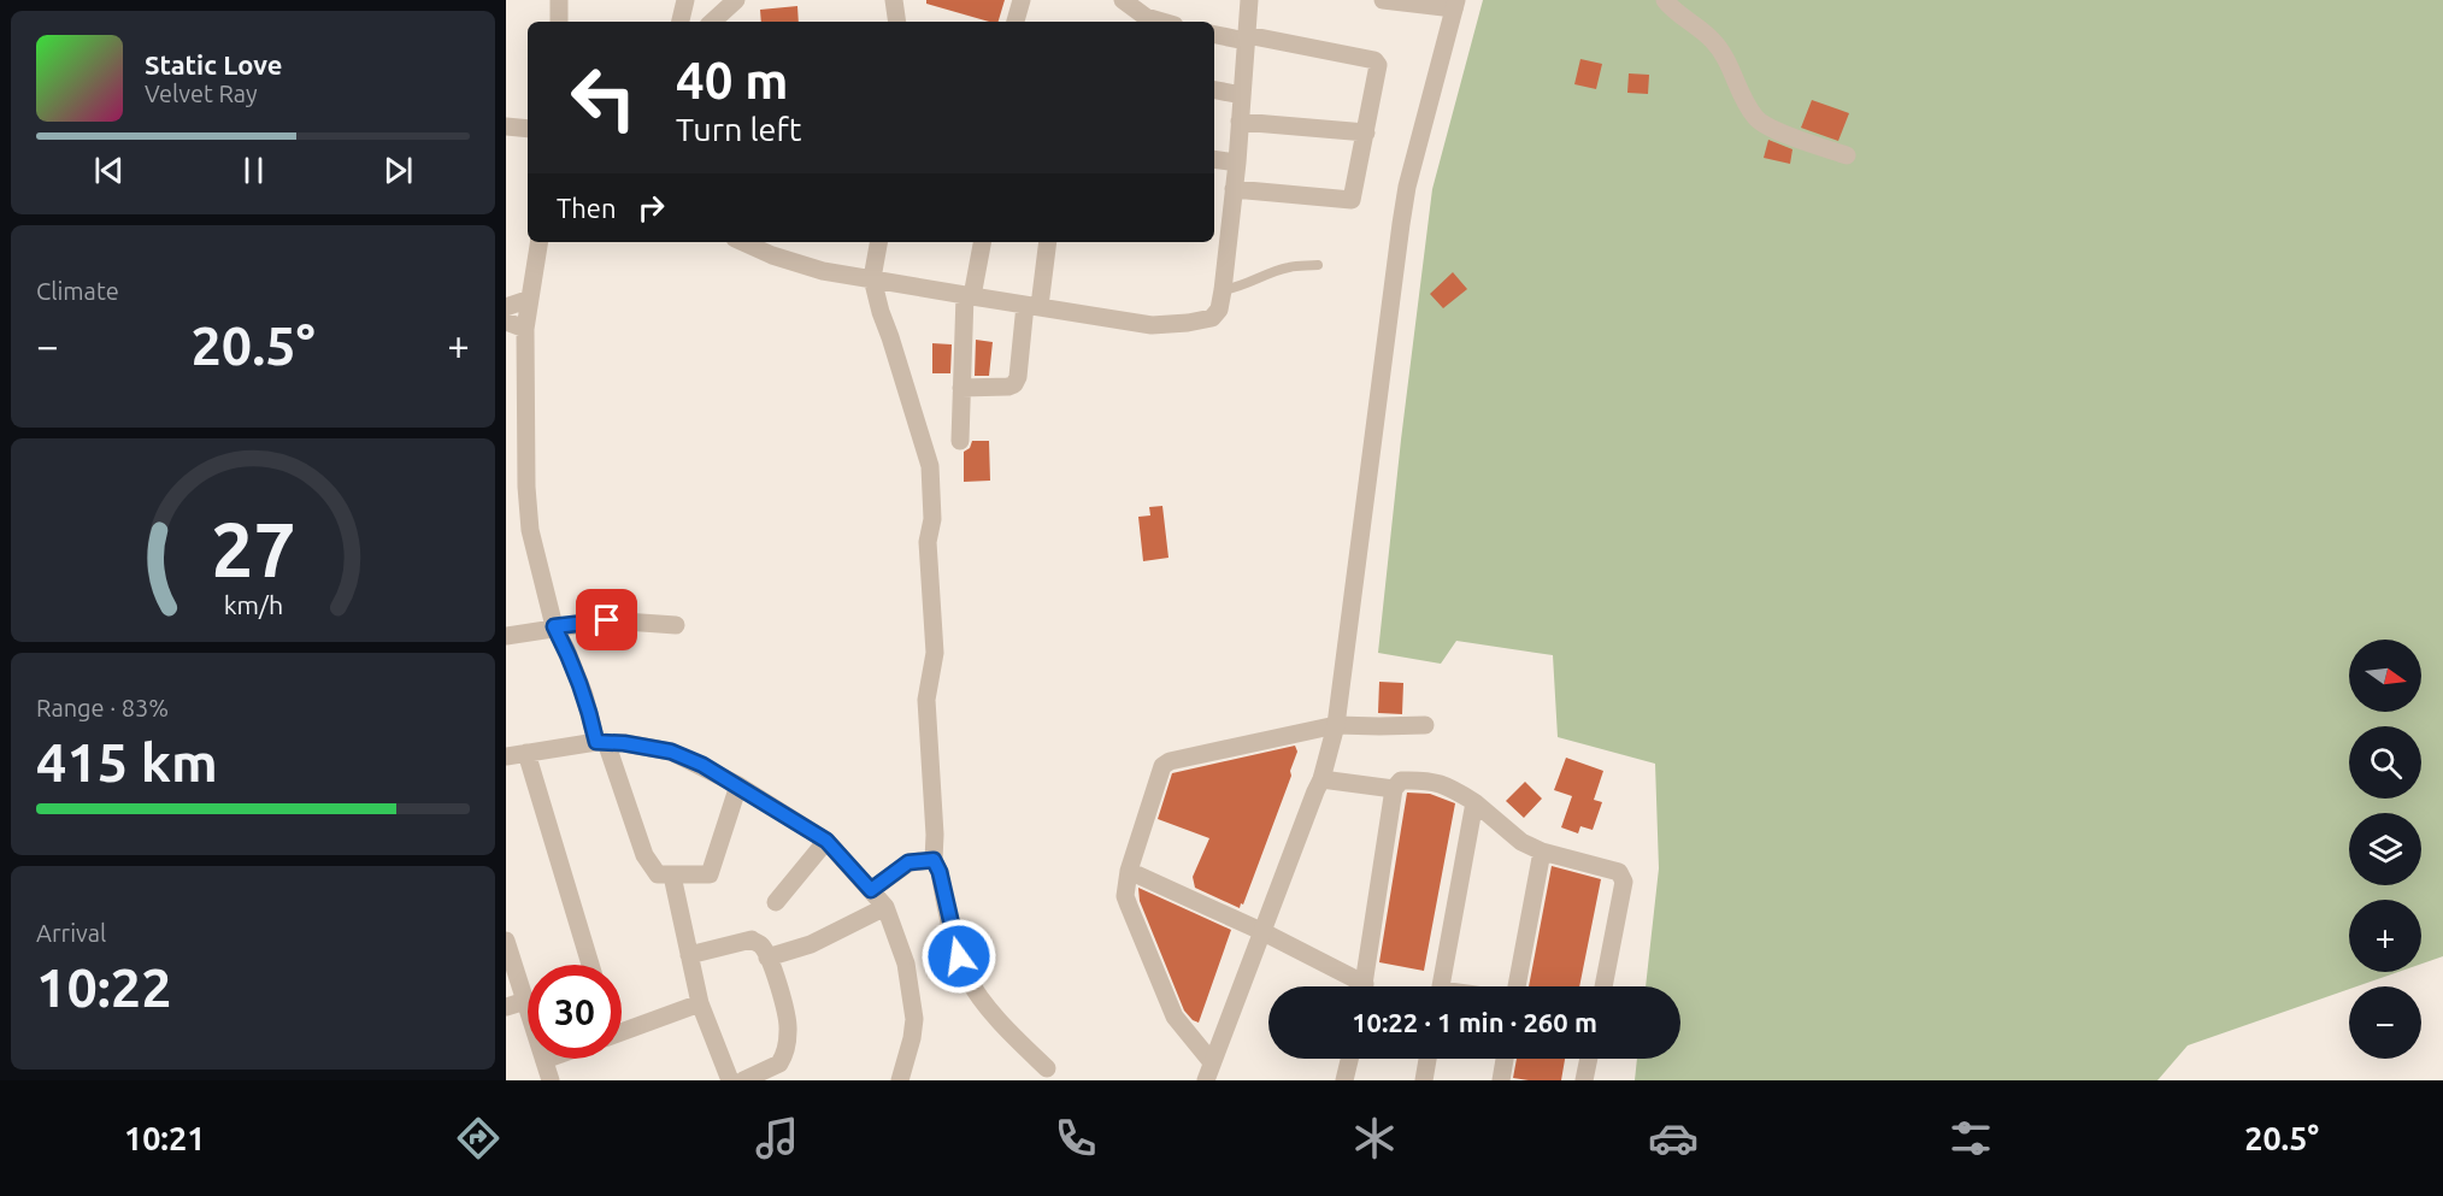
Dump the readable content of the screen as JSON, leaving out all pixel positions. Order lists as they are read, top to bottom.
{
  "north": "right",
  "page": {
    "turn": ["40 m", "Turn left"],
    "song": ["Static Love", "Velvet Ray"],
    "then": "Then",
    "tile": [
      "Climate",
      ["Range · 83%", "415 km"],
      ["Arrival", "10:22"]
    ],
    "heat": ["−", "20.5°", "+"],
    "map_buttons": ["+", "−"],
    "limit": "30",
    "trip": "10:22 · 1 min · 260 m",
    "tabs": ["10:21", "20.5°"],
    "gauge": ["27", "km/h"]
  }
}
